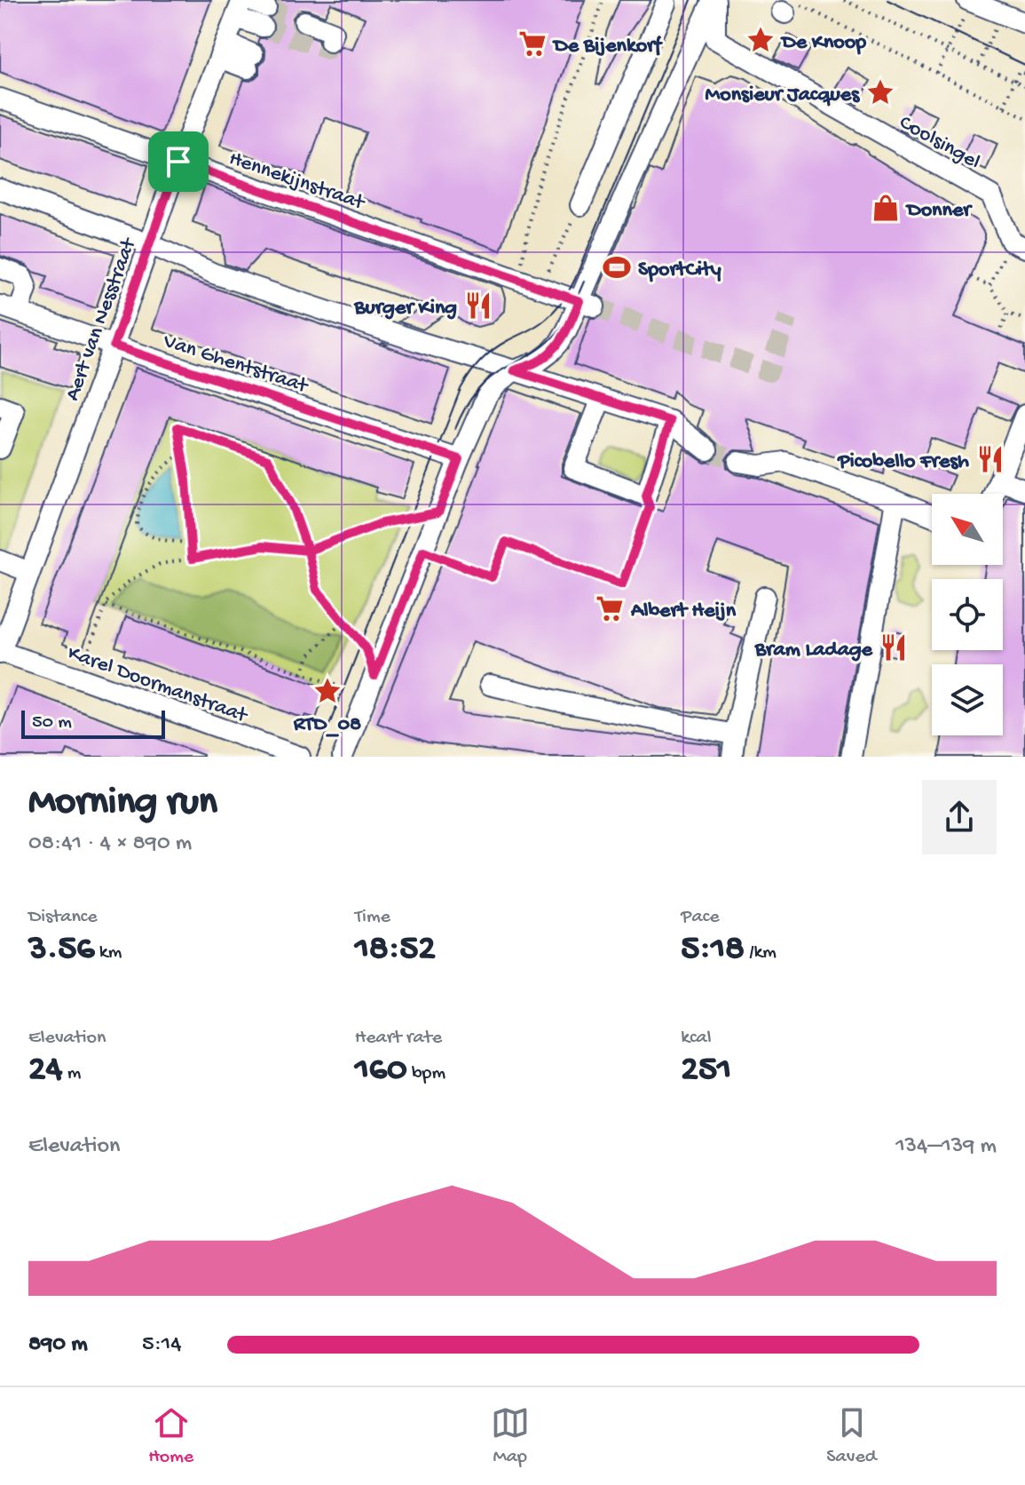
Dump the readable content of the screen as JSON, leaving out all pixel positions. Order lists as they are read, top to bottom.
{
  "streets": {
    "street": [
      "Coolsingel",
      "Hennekijnstraat",
      "Aert van Nesstraat",
      "Van Ghentstraat",
      "Karel Doormanstraat"
    ]
  },
  "crossings": [
    ["Hennekijnstraat", "Aert van Nesstraat"],
    ["Aert van Nesstraat", "Van Ghentstraat"],
    ["Aert van Nesstraat", "Karel Doormanstraat"]
  ],
  "places": {
    "place": ["De Knoop", "Monsieur Jacques", "RTD_08"],
    "supermarket": ["De Bijenkorf", "Albert Heijn"],
    "shop": ["Donner"],
    "sports": ["SportCity"],
    "restaurant": ["Burger King", "Picobello Fresh", "Bram Ladage"]
  },
  "scale_bar": "50 m",
  "north": "top left",
  "page": {
    "scale": "50 m",
    "heading": ["Morning run", "08:41 · 4 × 890 m"],
    "stats": [
      ["Distance", "3.56 km"],
      ["Time", "18:52"],
      ["Pace", "5:18 /km"],
      ["Elevation", "24 m"],
      ["Heart rate", "160 bpm"],
      ["kcal", "251"]
    ],
    "chart": ["Elevation", "134–139 m"],
    "list": [
      {
        "name": "890 m",
        "note": "5:14"
      }
    ],
    "tabs": ["Home", "Map", "Saved"]
  }
}
